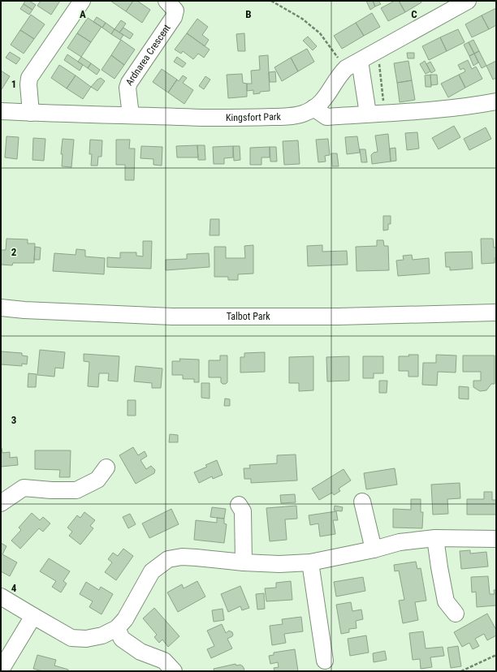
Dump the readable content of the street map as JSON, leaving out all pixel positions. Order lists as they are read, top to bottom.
{
  "streets": {
    "street": ["Ardnarea Crescent", "Kingsfort Park", "Talbot Park"]
  },
  "crossings": [
    ["Ardnarea Crescent", "Kingsfort Park"]
  ],
  "grid": {
    "columns": ["A", "B", "C"],
    "rows": [
      "1",
      "2",
      "3",
      "4"
    ]
  }
}
